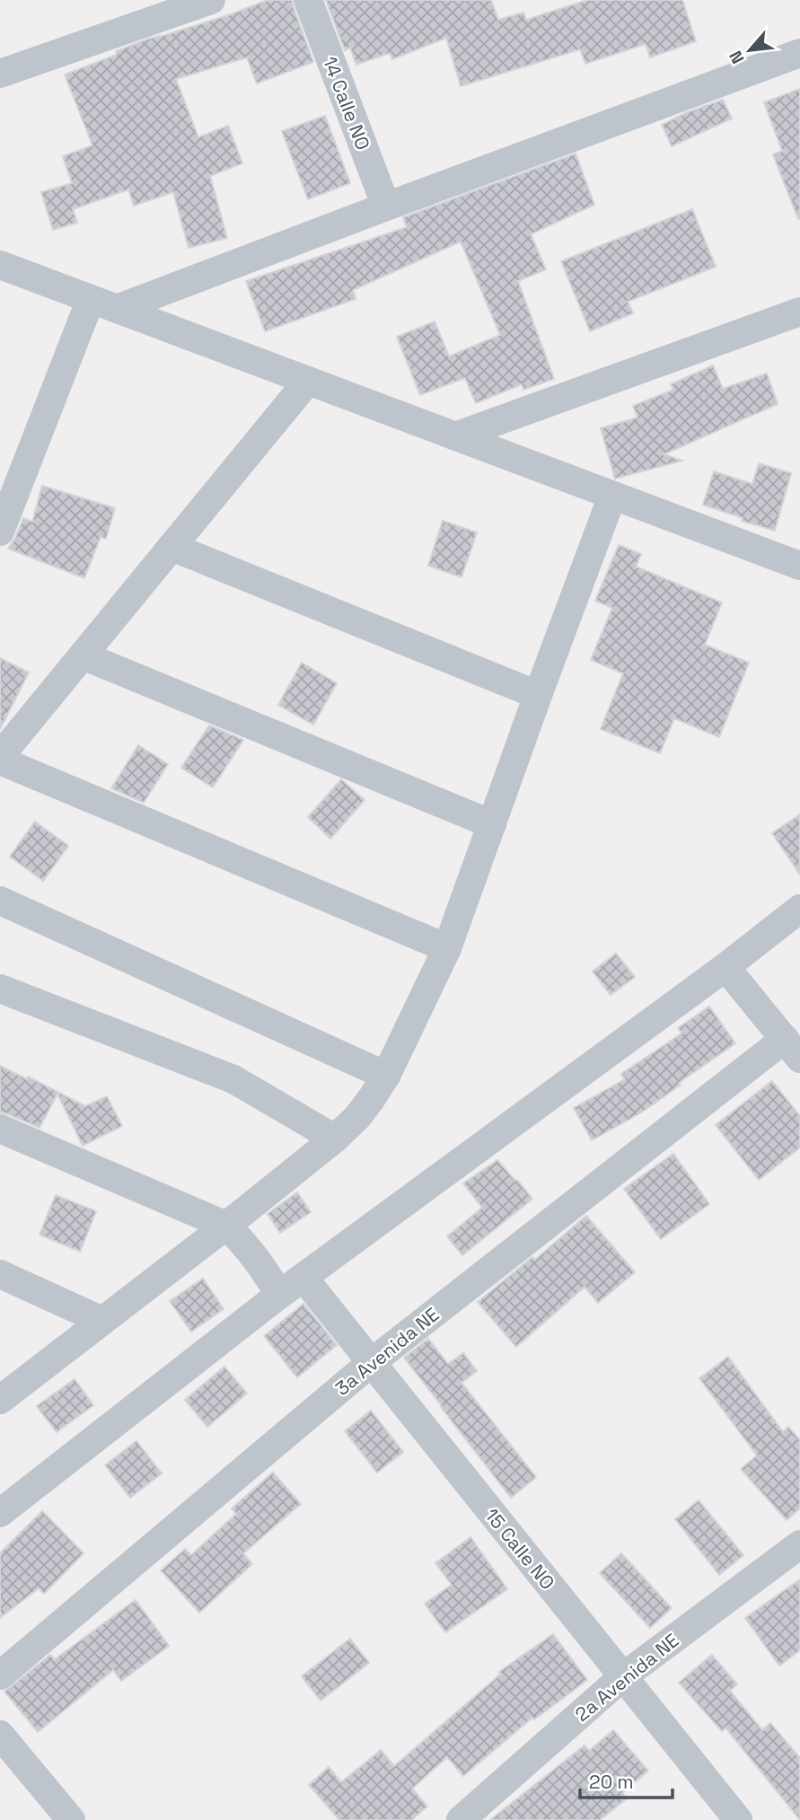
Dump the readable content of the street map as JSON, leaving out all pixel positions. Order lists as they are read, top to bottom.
{
  "streets": {
    "street": [
      "14 Calle NO",
      "3a Avenida NE",
      "15 Calle NO",
      "2a Avenida NE"
    ]
  },
  "crossings": [
    ["3a Avenida NE", "15 Calle NO"],
    ["15 Calle NO", "2a Avenida NE"]
  ],
  "scale_bar": "20 m",
  "north": "bottom left"
}
